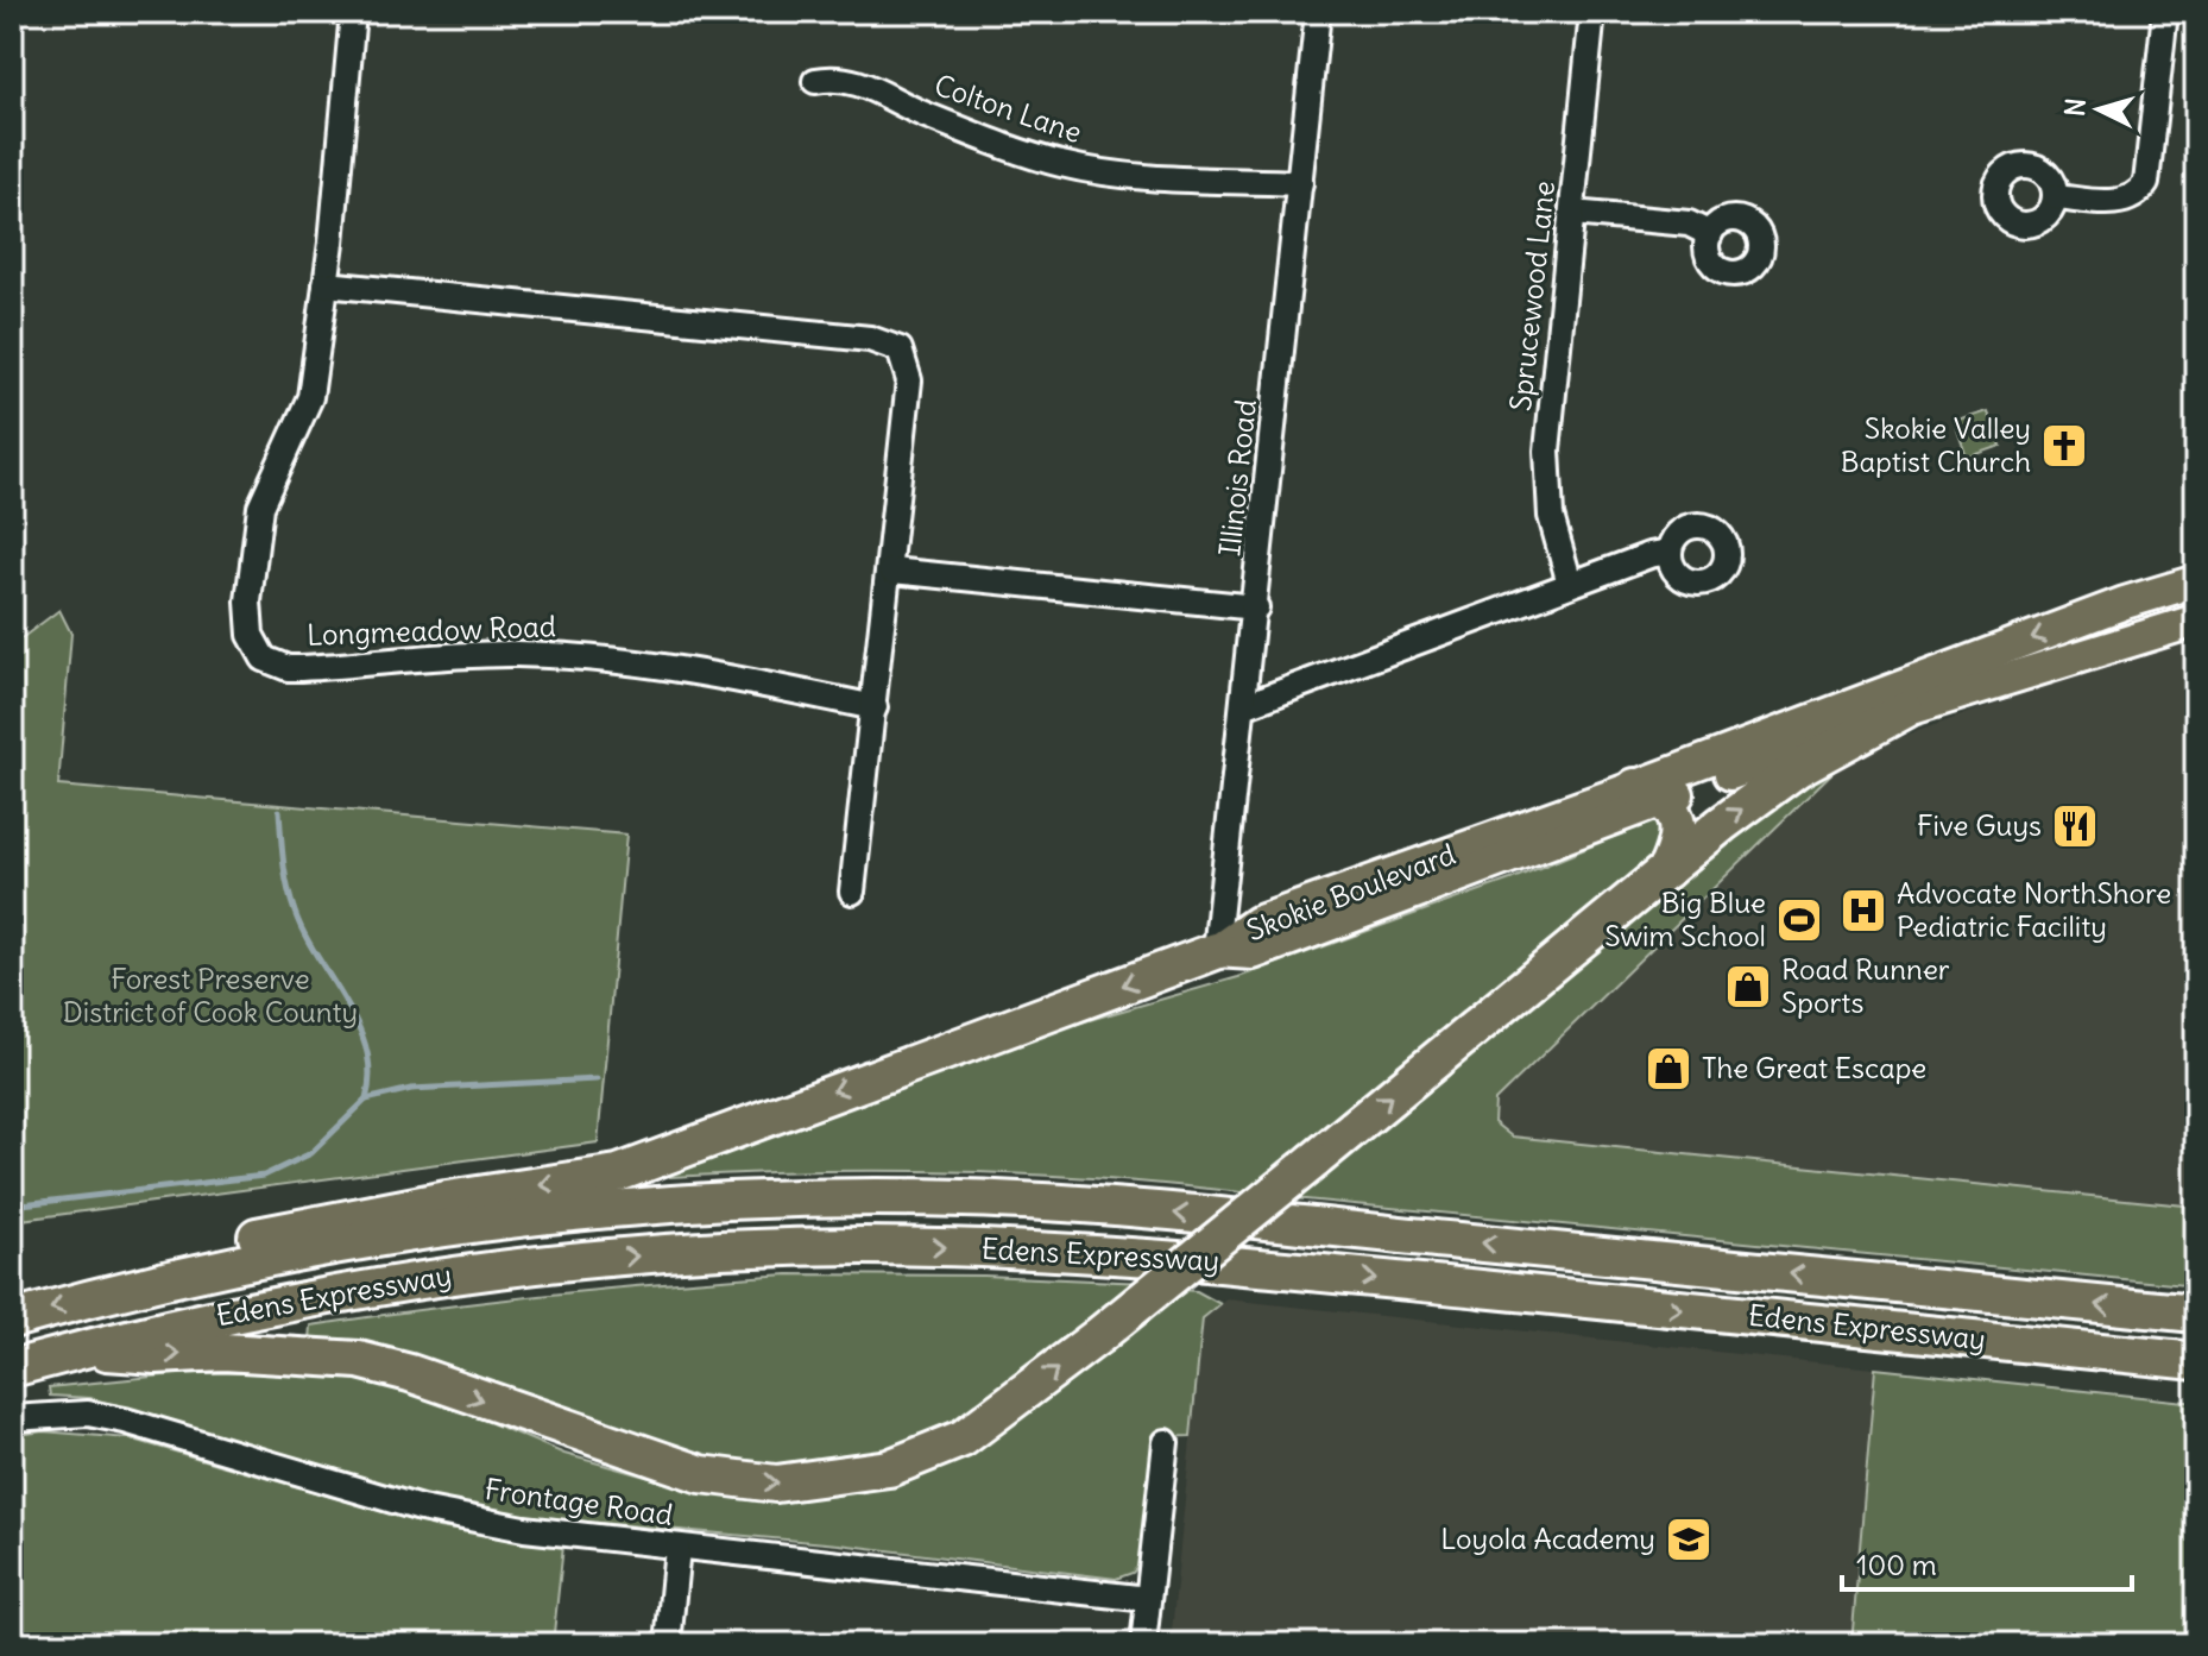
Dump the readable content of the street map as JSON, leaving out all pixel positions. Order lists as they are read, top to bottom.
{
  "streets": {
    "highway": ["Edens Expressway"],
    "main road": ["Skokie Boulevard"],
    "street": [
      "Colton Lane",
      "Sprucewood Lane",
      "Illinois Road",
      "Longmeadow Road",
      "Frontage Road"
    ]
  },
  "crossings": [
    ["Colton Lane", "Illinois Road"],
    ["Illinois Road", "Skokie Boulevard"]
  ],
  "parks": ["Forest Preserve District of Cook County"],
  "places": {
    "church": ["Skokie Valley Baptist Church"],
    "restaurant": ["Five Guys"],
    "hospital": ["Advocate NorthShore Pediatric Facility"],
    "sports": ["Big Blue Swim School"],
    "shop": ["Road Runner Sports", "The Great Escape"],
    "school or university": ["Loyola Academy"]
  },
  "scale_bar": "100 m",
  "north": "left"
}
